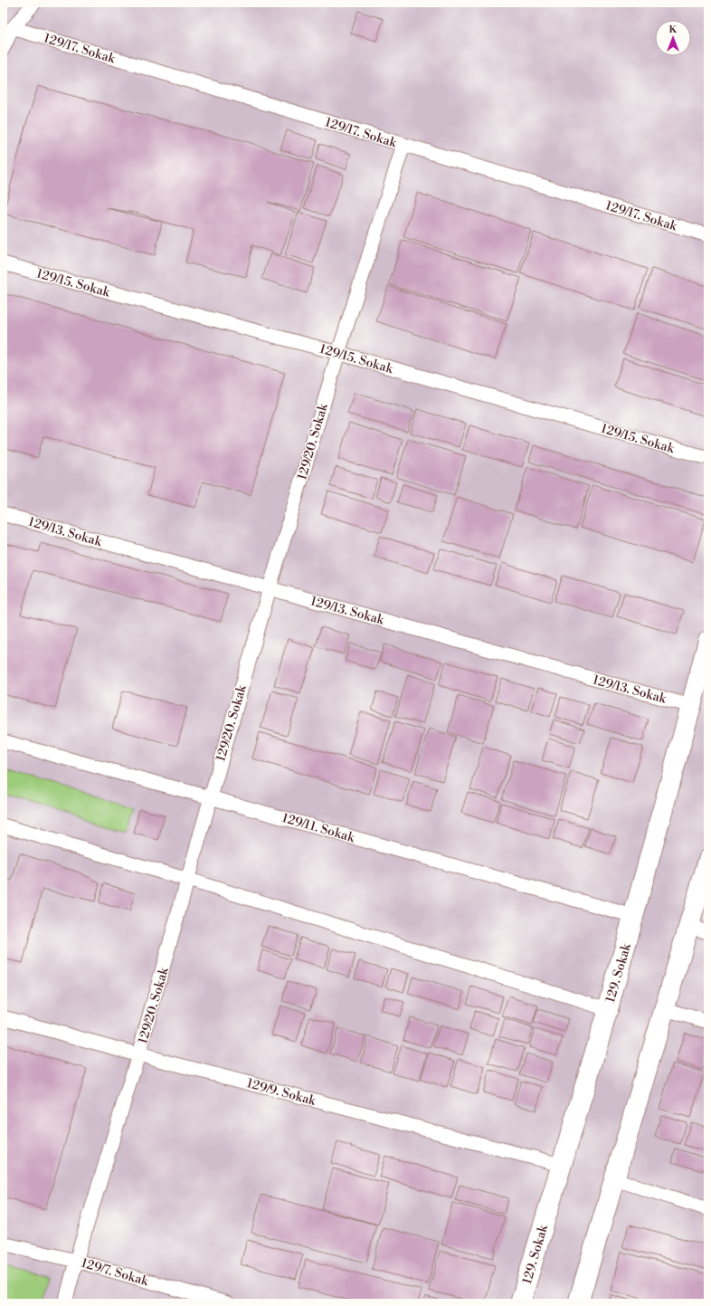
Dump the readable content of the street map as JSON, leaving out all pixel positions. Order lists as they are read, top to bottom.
{
  "streets": {
    "street": ["129. Sokak"],
    "lane": [
      "129/17. Sokak",
      "129/15. Sokak",
      "129/20. Sokak",
      "129/13. Sokak",
      "129/11. Sokak",
      "129/9. Sokak",
      "129/7. Sokak"
    ]
  },
  "crossings": [
    ["129/17. Sokak", "129/20. Sokak"],
    ["129/15. Sokak", "129/20. Sokak"],
    ["129/20. Sokak", "129/13. Sokak"],
    ["129/20. Sokak", "129/11. Sokak"],
    ["129/20. Sokak", "129/9. Sokak"],
    ["129/20. Sokak", "129/7. Sokak"],
    ["129/13. Sokak", "129. Sokak"],
    ["129/11. Sokak", "129. Sokak"],
    ["129. Sokak", "129/9. Sokak"]
  ],
  "north": "top"
}
